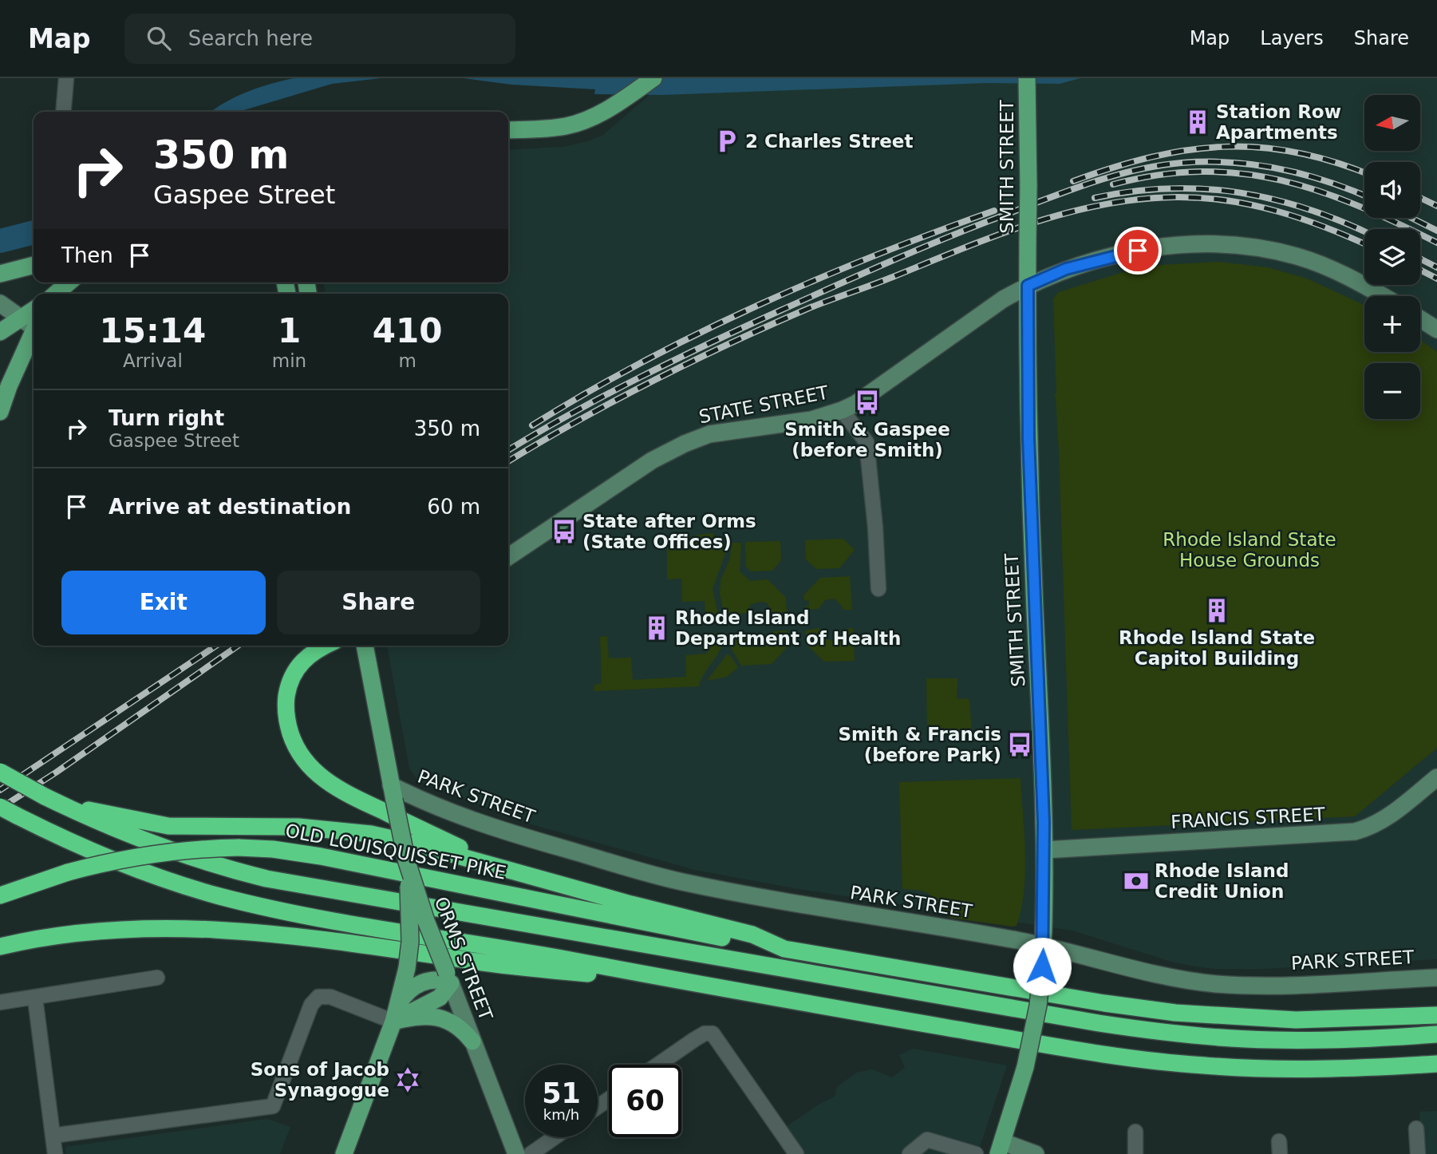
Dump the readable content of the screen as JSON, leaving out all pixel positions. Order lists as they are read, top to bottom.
{
  "streets": {
    "highway": ["OLD LOUISQUISSET PIKE"],
    "main road": ["SMITH STREET", "ORMS STREET"],
    "street": ["STATE STREET", "PARK STREET", "FRANCIS STREET"]
  },
  "crossings": [
    ["SMITH STREET", "STATE STREET"],
    ["SMITH STREET", "PARK STREET"],
    ["SMITH STREET", "FRANCIS STREET"],
    ["PARK STREET", "ORMS STREET"]
  ],
  "parks": ["Rhode Island State House Grounds"],
  "places": {
    "building": ["Station Row Apartments", "Rhode Island State Capitol Building", "Rhode Island Department of Health"],
    "parking": ["2 Charles Street"],
    "bus stop": ["Smith & Gaspee (before Smith)", "State after Orms (State Offices)", "Smith & Francis (before Park)"],
    "bank": ["Rhode Island Credit Union"],
    "synagogue": ["Sons of Jacob Synagogue"]
  },
  "north": "left",
  "page": {
    "header": "Map",
    "search": "Search here",
    "nav": ["Map", "Layers", "Share"],
    "map_buttons": ["+", "−"],
    "turn": ["350 m", "Gaspee Street"],
    "then": "Then",
    "eta": [
      "15:14",
      "Arrival",
      "1",
      "min",
      "410",
      "m"
    ],
    "list": [
      {
        "name": "Turn right",
        "note": "Gaspee Street",
        "value": "350 m"
      },
      {
        "name": "Arrive at destination",
        "value": "60 m"
      }
    ],
    "buttons": ["Exit", "Share"],
    "speed": "51 km/h",
    "limit": "60"
  }
}
